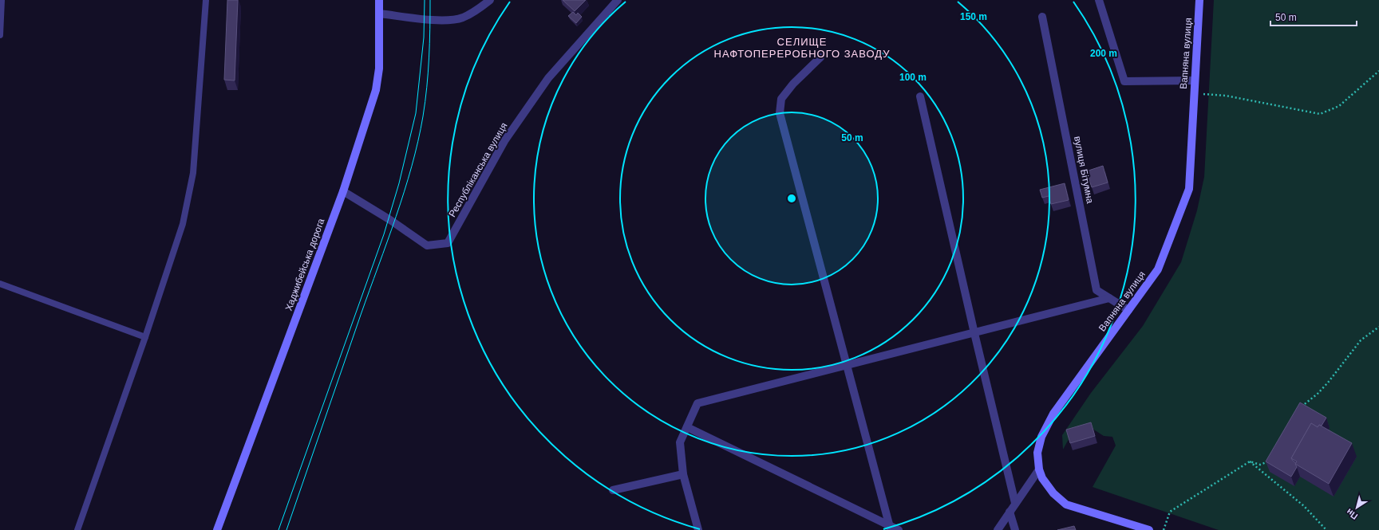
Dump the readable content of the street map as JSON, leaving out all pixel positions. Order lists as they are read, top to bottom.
{
  "streets": {
    "street": [
      "Вапняна вулиця",
      "Республіканська вулиця",
      "вулиця Бітумна",
      "Хаджибейська дорога"
    ]
  },
  "crossings": [
    ["Вапняна вулиця", "вулиця Бітумна"],
    ["Республіканська вулиця", "Хаджибейська дорога"]
  ],
  "districts": ["СЕЛИЩЕ НАФТОПЕРЕРОБНОГО ЗАВОДУ"],
  "scale_bar": "50 m",
  "north": "bottom left",
  "rings": [
    "150 m",
    "200 m",
    "100 m",
    "50 m"
  ]
}
